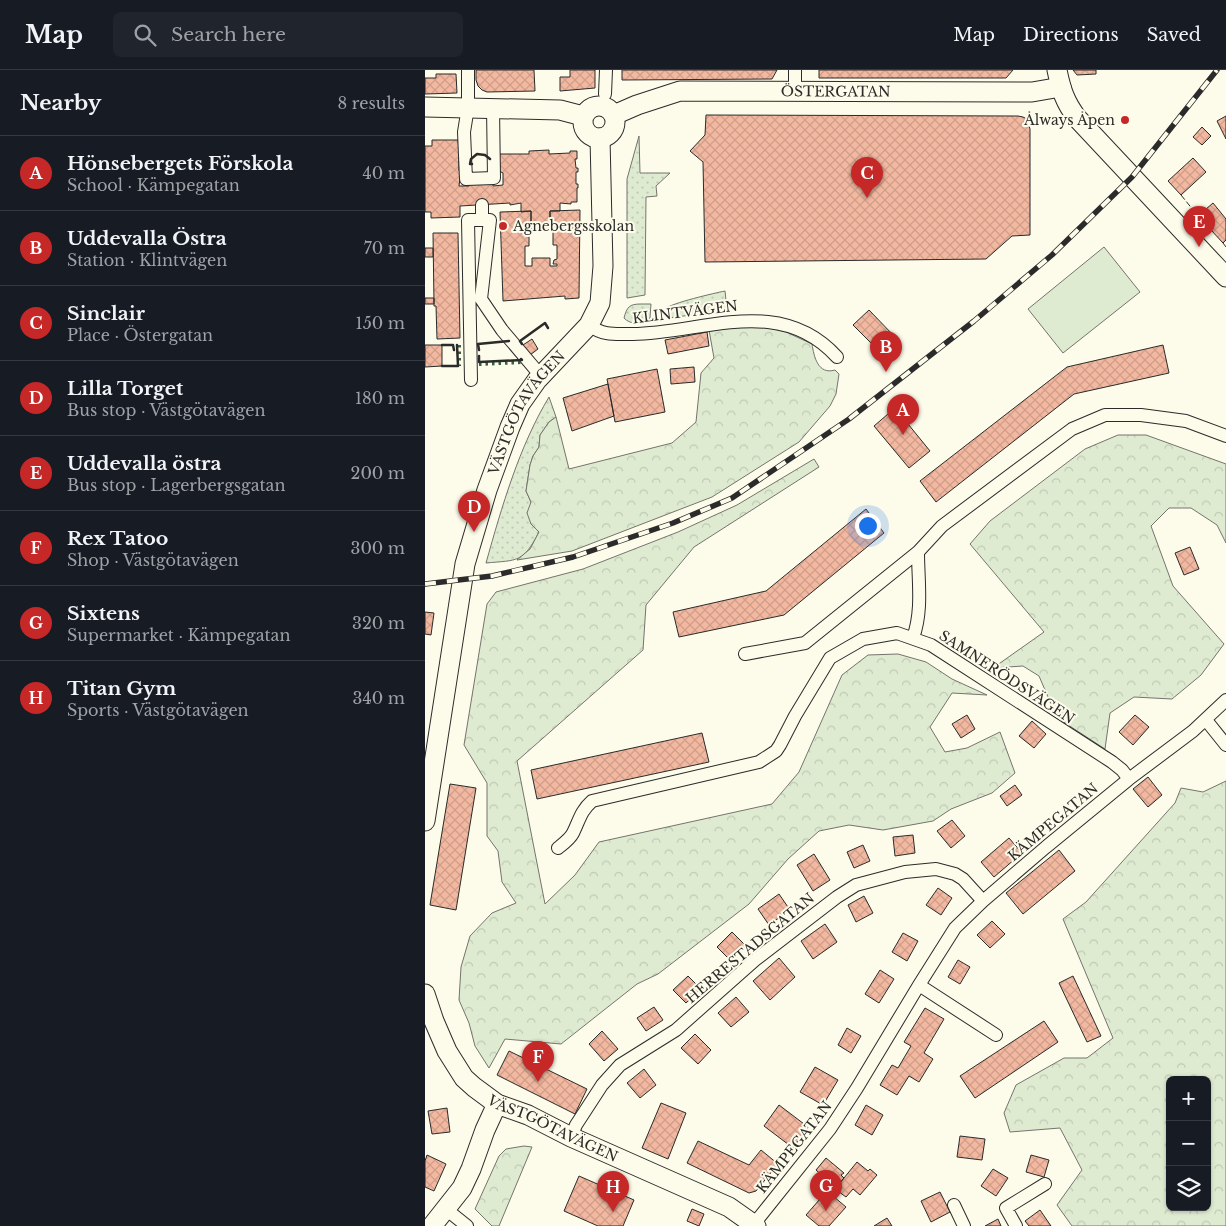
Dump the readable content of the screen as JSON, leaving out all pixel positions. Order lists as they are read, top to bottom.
{
  "streets": {
    "street": [
      "ÖSTERGATAN",
      "KLINTVÄGEN",
      "VÄSTGÖTAVÄGEN",
      "SAMNERÖDSVÄGEN",
      "KÄMPEGATAN",
      "HERRESTADSGATAN"
    ]
  },
  "crossings": [
    ["ÖSTERGATAN", "VÄSTGÖTAVÄGEN"],
    ["KLINTVÄGEN", "VÄSTGÖTAVÄGEN"],
    ["VÄSTGÖTAVÄGEN", "KÄMPEGATAN"],
    ["VÄSTGÖTAVÄGEN", "HERRESTADSGATAN"],
    ["SAMNERÖDSVÄGEN", "KÄMPEGATAN"],
    ["KÄMPEGATAN", "HERRESTADSGATAN"]
  ],
  "places": ["Ålways Åpen", "Agnebergsskolan"],
  "page": {
    "header": "Map",
    "search": "Search here",
    "nav": ["Map", "Directions", "Saved"],
    "heading": ["Nearby", "8 results"],
    "list": [
      {
        "mark": "A",
        "name": "Hönsebergets Förskola",
        "note": "School · Kämpegatan",
        "value": "40 m"
      },
      {
        "mark": "B",
        "name": "Uddevalla Östra",
        "note": "Station · Klintvägen",
        "value": "70 m"
      },
      {
        "mark": "C",
        "name": "Sinclair",
        "note": "Place · Östergatan",
        "value": "150 m"
      },
      {
        "mark": "D",
        "name": "Lilla Torget",
        "note": "Bus stop · Västgötavägen",
        "value": "180 m"
      },
      {
        "mark": "E",
        "name": "Uddevalla östra",
        "note": "Bus stop · Lagerbergsgatan",
        "value": "200 m"
      },
      {
        "mark": "F",
        "name": "Rex Tatoo",
        "note": "Shop · Västgötavägen",
        "value": "300 m"
      },
      {
        "mark": "G",
        "name": "Sixtens",
        "note": "Supermarket · Kämpegatan",
        "value": "320 m"
      },
      {
        "mark": "H",
        "name": "Titan Gym",
        "note": "Sports · Västgötavägen",
        "value": "340 m"
      }
    ],
    "pins": [
      "C",
      "E",
      "B",
      "A",
      "D",
      "F",
      "G",
      "H"
    ],
    "map_buttons": ["+", "−"]
  }
}
